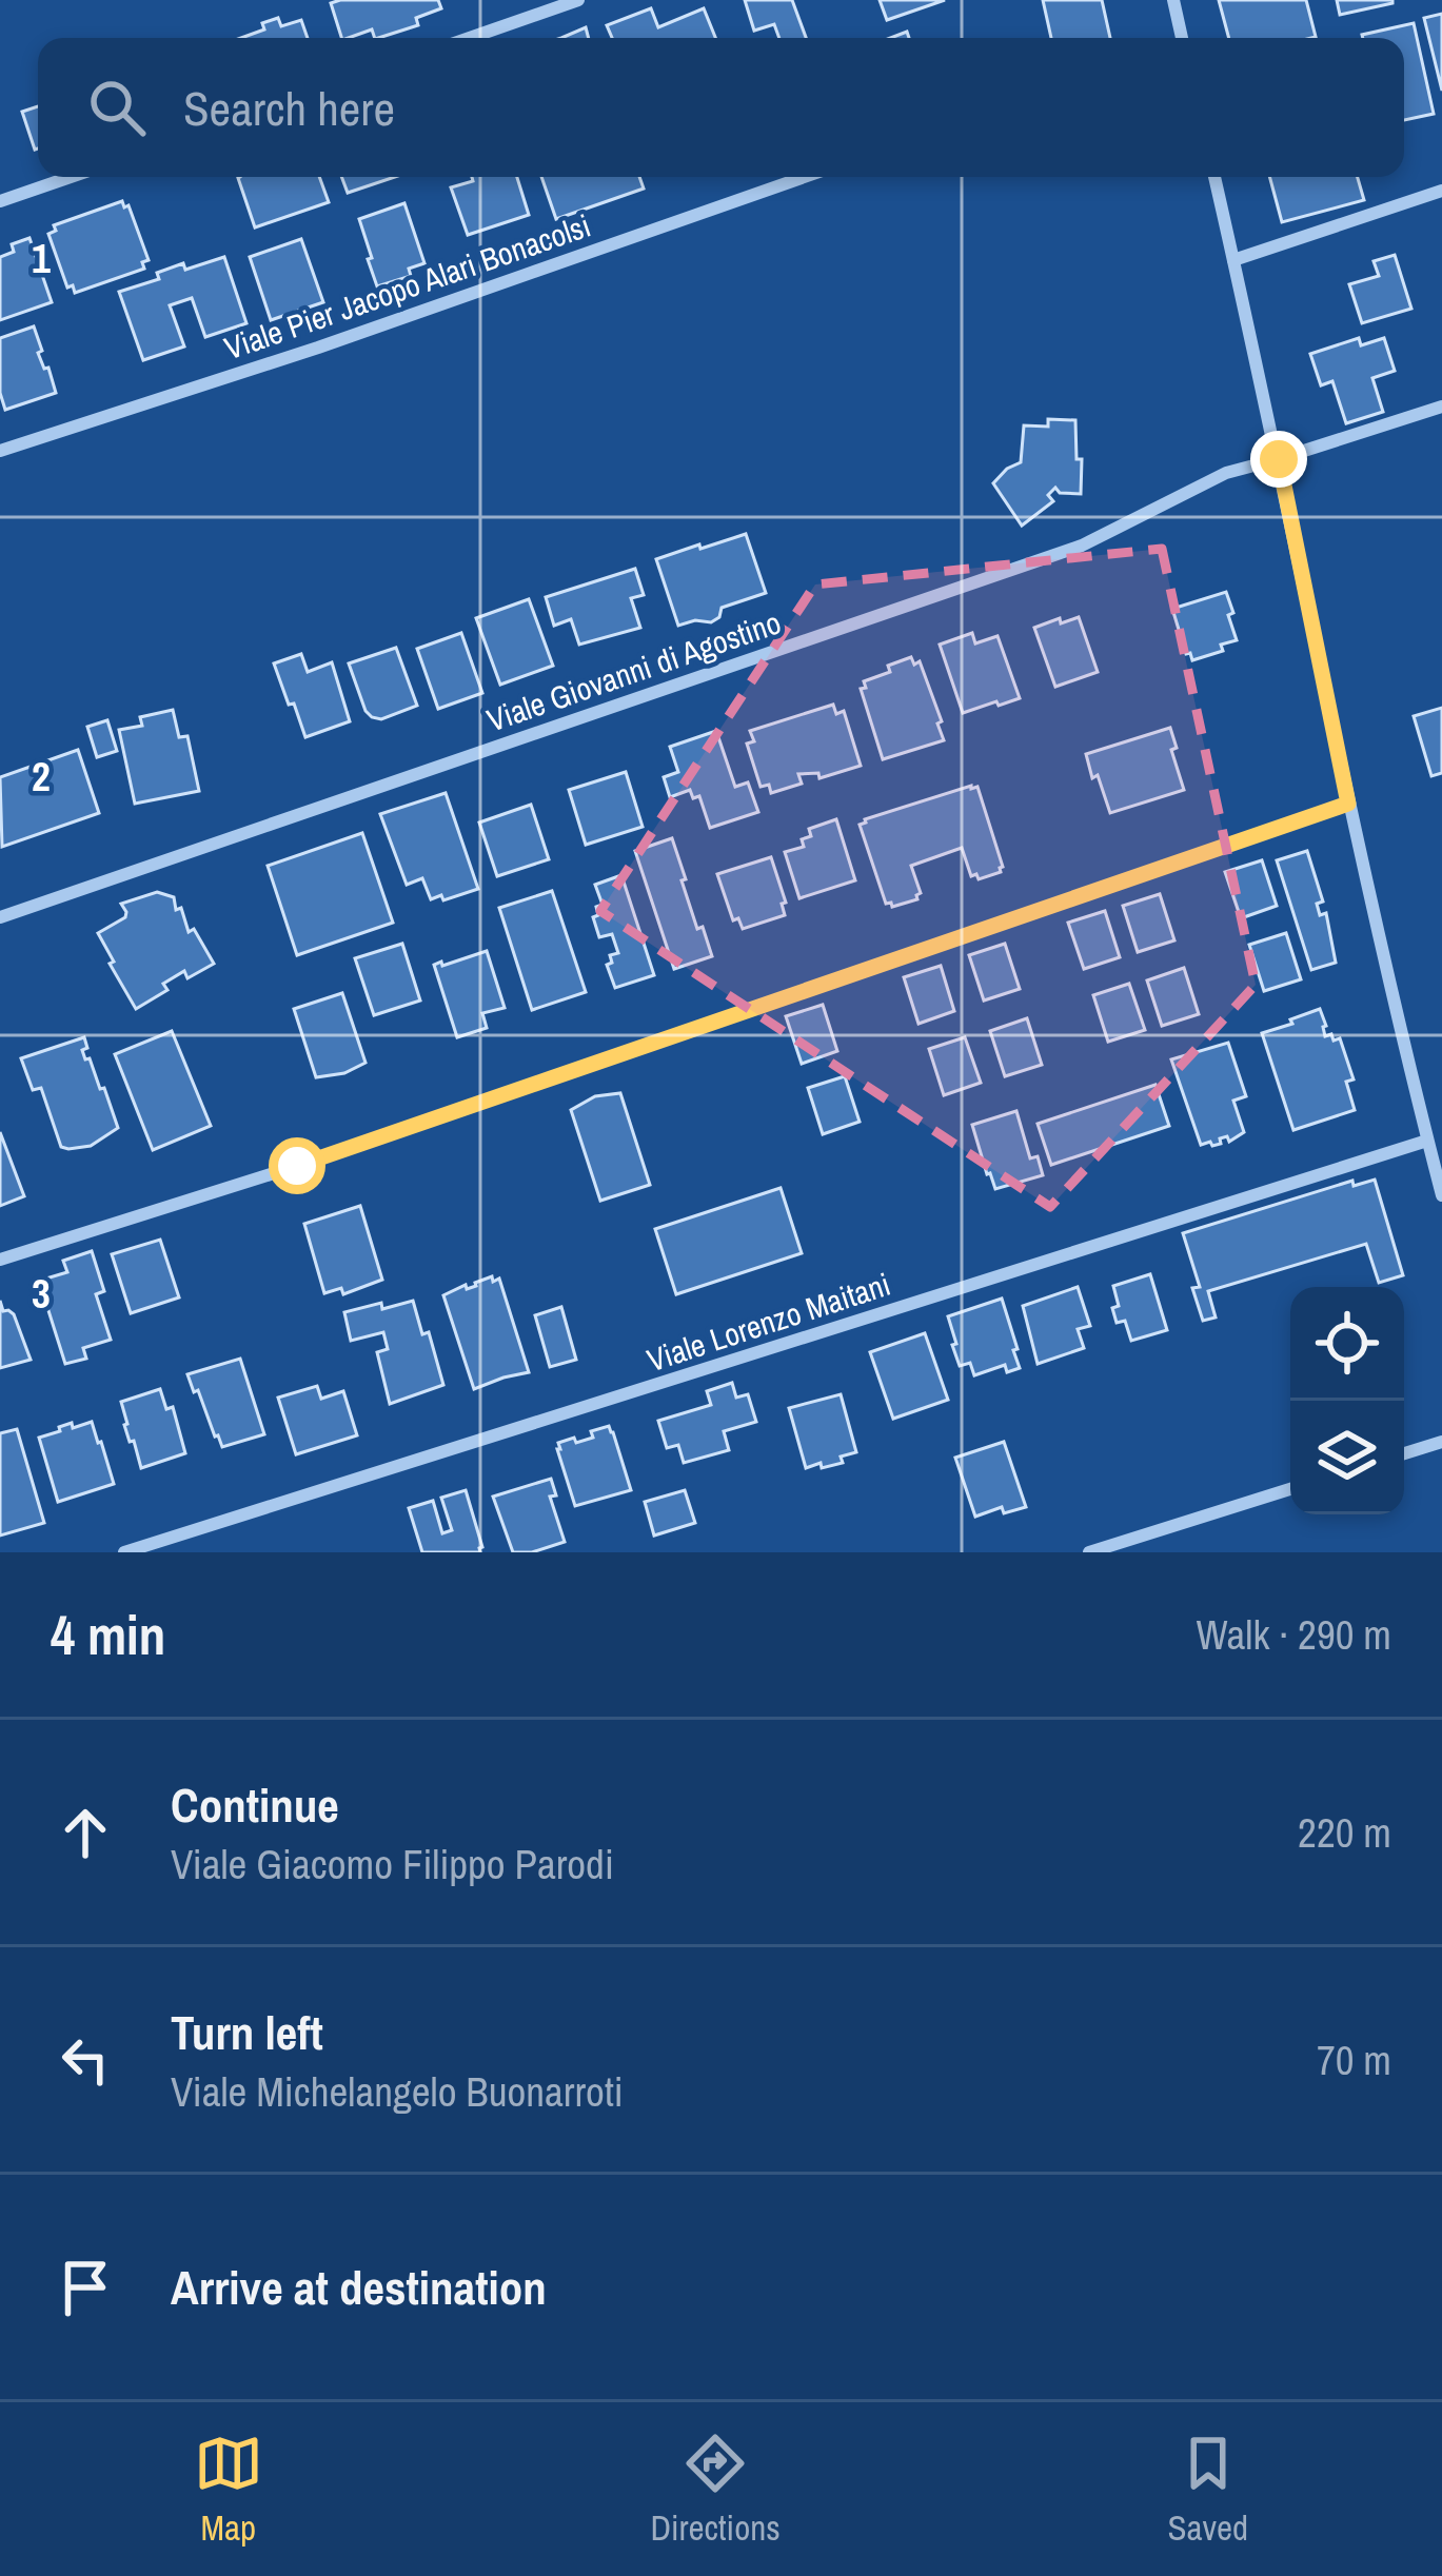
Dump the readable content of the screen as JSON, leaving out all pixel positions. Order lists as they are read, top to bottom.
{
  "streets": {
    "street": ["Viale Pier Jacopo Alari Bonacolsi", "Viale Giovanni di Agostino", "Viale Lorenzo Maitani"]
  },
  "page": {
    "search": "Search here",
    "heading": ["4 min", "Walk · 290 m"],
    "list": [
      ["Continue", "Viale Giacomo Filippo Parodi", "220 m"],
      ["Turn left", "Viale Michelangelo Buonarroti", "70 m"],
      "Arrive at destination"
    ],
    "nav": ["Map", "Directions", "Saved"]
  },
  "grid": {
    "rows": ["1", "2", "3"]
  }
}
